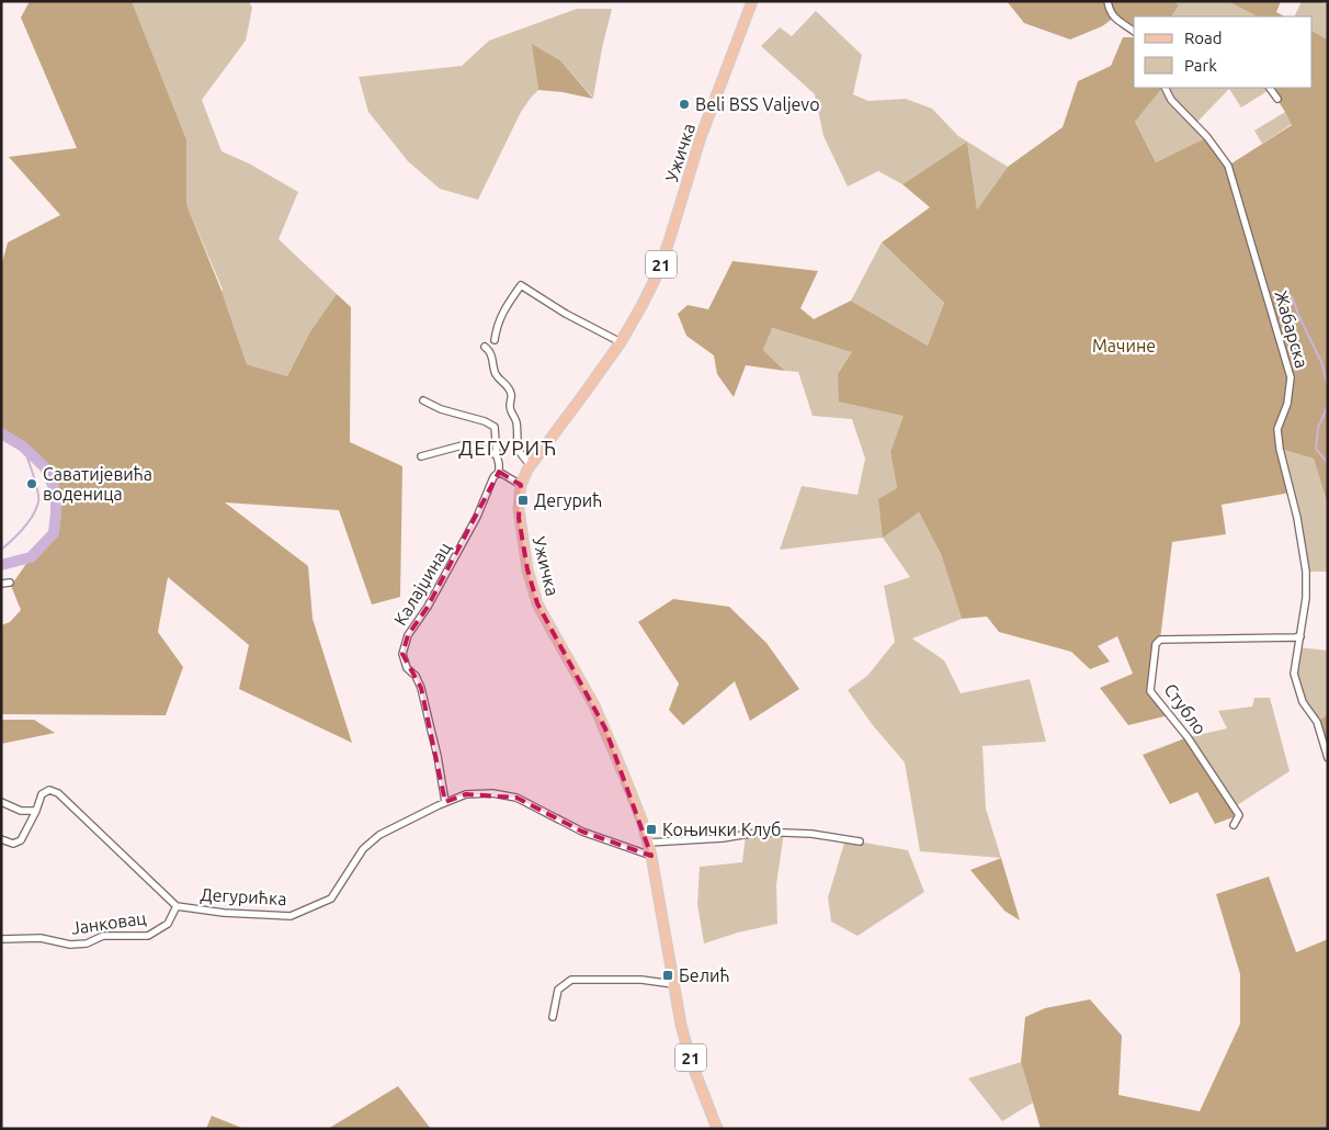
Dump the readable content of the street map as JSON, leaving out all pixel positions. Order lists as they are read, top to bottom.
{
  "streets": {
    "main road": ["Ужичка", "21"],
    "street": [
      "Жабарска",
      "Калајџинац",
      "Стубло",
      "Дегурићка",
      "Јанковац"
    ]
  },
  "crossings": [
    ["Ужичка", "Дегурићка"],
    ["Жабарска", "Стубло"],
    ["Калајџинац", "Дегурићка"],
    ["Дегурићка", "Јанковац"]
  ],
  "districts": ["ДЕГУРИЋ"],
  "parks": ["Мачине"],
  "places": {
    "other": ["Beli BSS Valjevo", "Саватијевића воденица"],
    "transit": ["Дегурић", "Коњички Клуб", "Белић"]
  },
  "legend": ["Road", "Park"]
}
